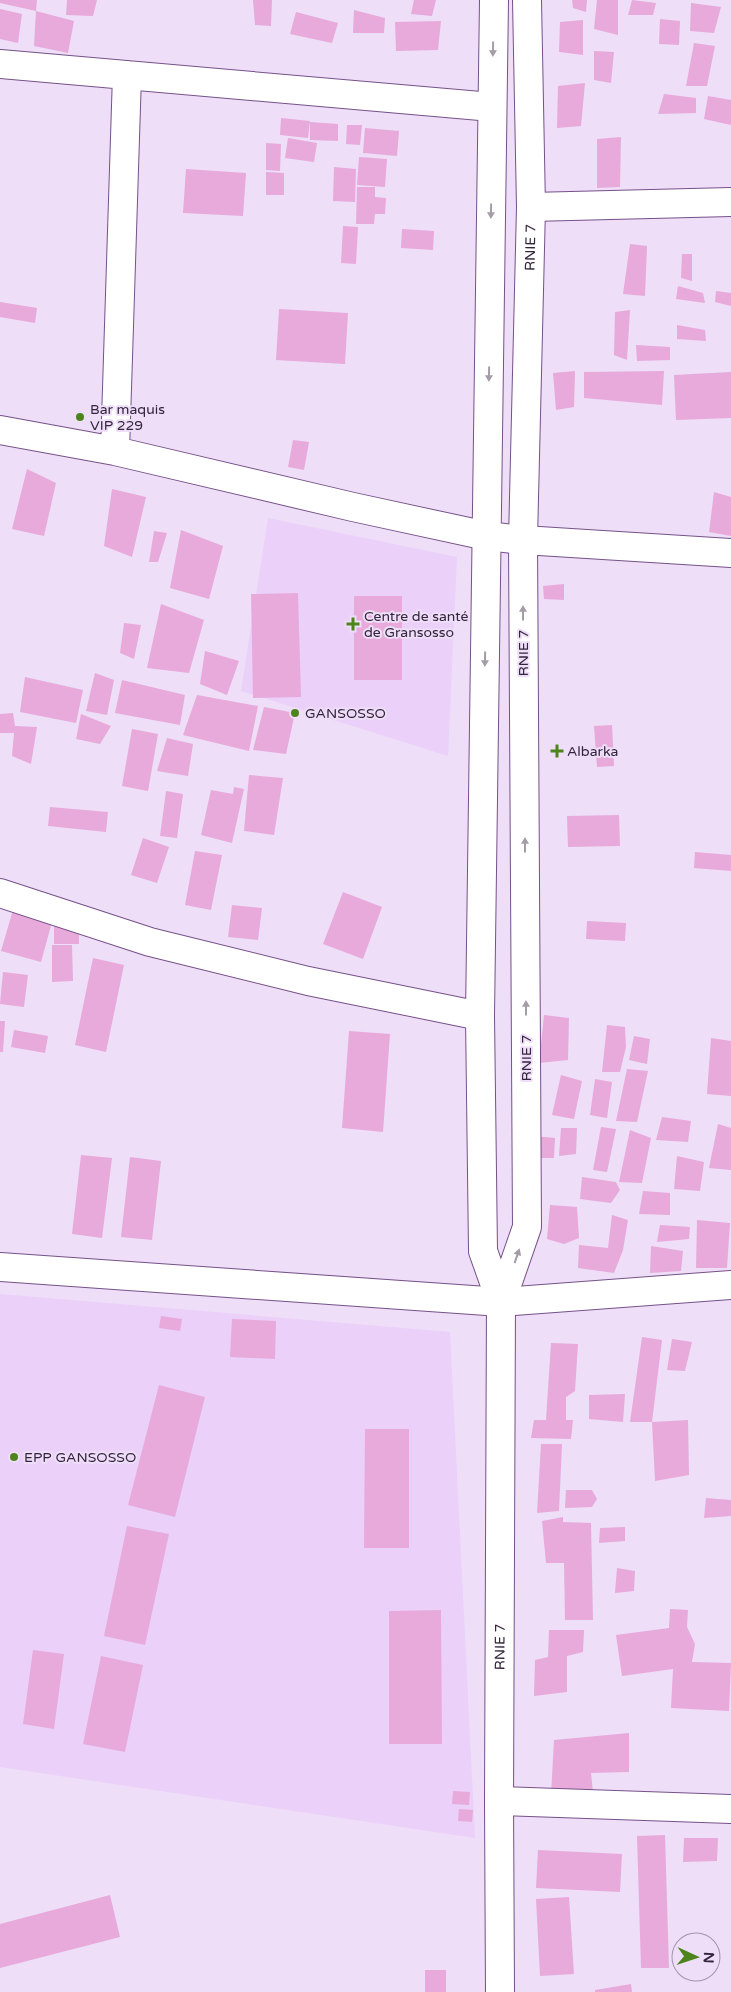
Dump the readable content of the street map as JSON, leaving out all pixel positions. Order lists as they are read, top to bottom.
{
  "streets": {
    "main road": ["RNIE 7"]
  },
  "places": {
    "other": ["Bar maquis VIP 229", "GANSOSSO", "EPP GANSOSSO"],
    "health": ["Centre de santé de Gransosso", "Albarka"]
  },
  "north": "right"
}
